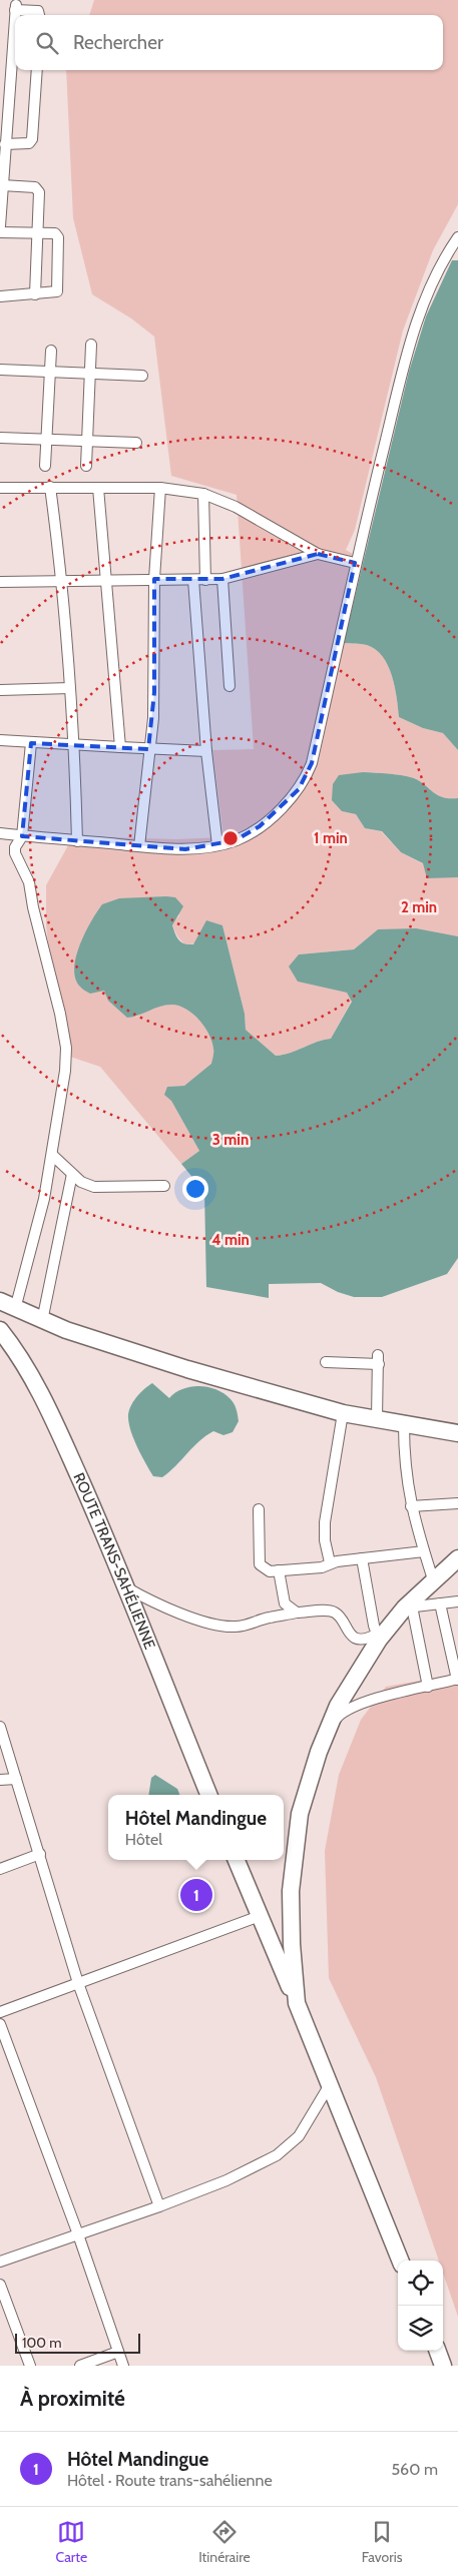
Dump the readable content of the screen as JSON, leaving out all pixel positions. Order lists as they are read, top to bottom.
{
  "streets": {
    "highway": ["ROUTE TRANS-SAHÉLIENNE"]
  },
  "scale_bar": "100 m",
  "page": {
    "search": "Rechercher",
    "popup": ["Hôtel Mandingue", "Hôtel"],
    "pins": "1",
    "scale": "100 m",
    "heading": "À proximité",
    "list": [
      {
        "mark": "1",
        "name": "Hôtel Mandingue",
        "note": "Hôtel · Route trans-sahélienne",
        "value": "560 m"
      }
    ],
    "nav": ["Carte", "Itinéraire", "Favoris"]
  },
  "rings": [
    "1 min",
    "2 min",
    "3 min",
    "4 min"
  ]
}
